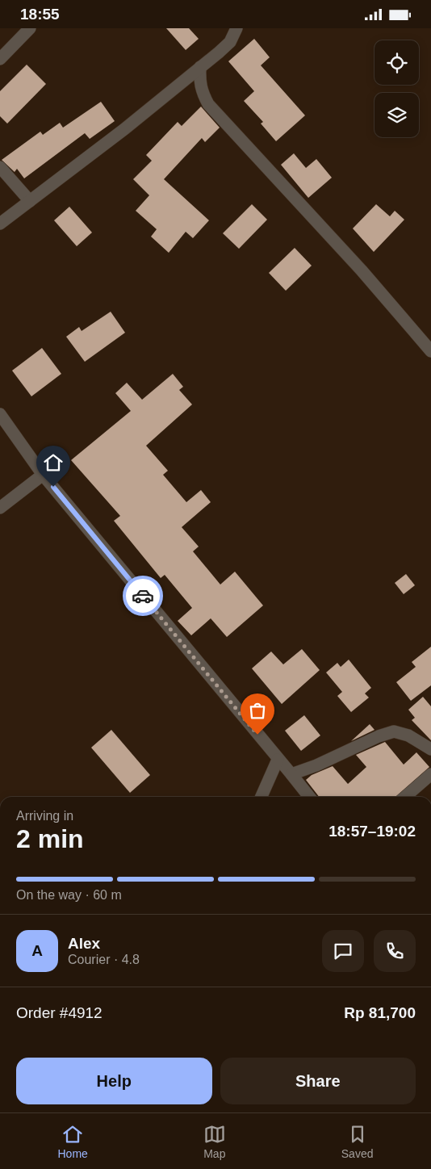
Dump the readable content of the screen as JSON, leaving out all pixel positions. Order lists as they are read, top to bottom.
{
  "page": {
    "status": "18:55",
    "heading": ["2 min", "Arriving in", "18:57–19:02"],
    "panel": [
      "Alex",
      "Courier · 4.8",
      "Order #4912",
      "Rp 81,700"
    ],
    "bar": "On the way · 60 m",
    "round": "A",
    "buttons": ["Help", "Share"],
    "tabs": ["Home", "Map", "Saved"]
  }
}
